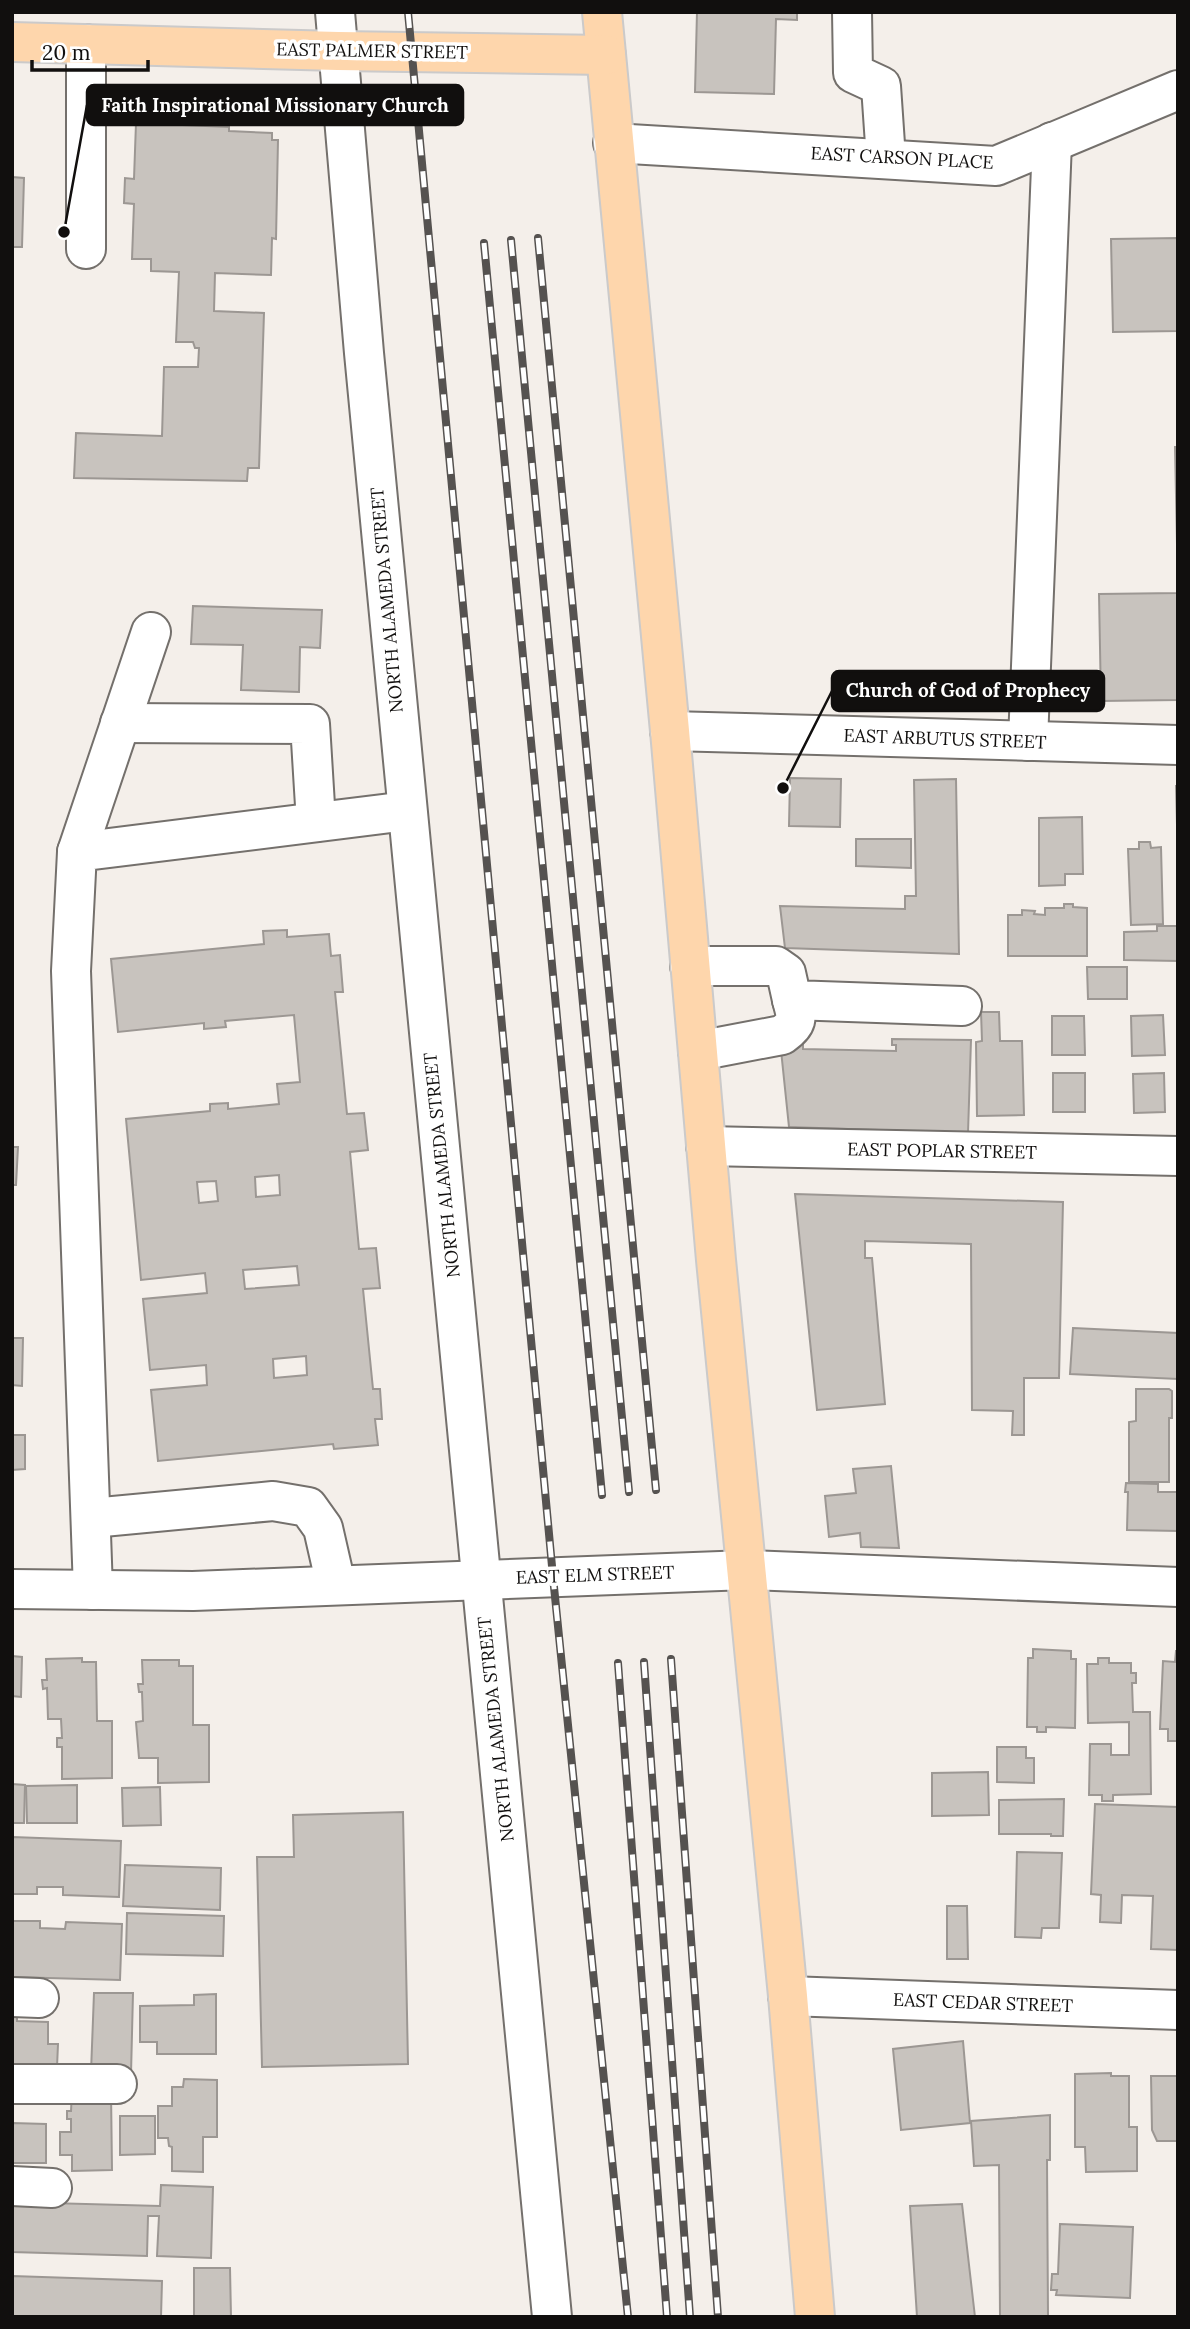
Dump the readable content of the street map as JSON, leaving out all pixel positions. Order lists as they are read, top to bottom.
{
  "streets": {
    "main road": ["EAST PALMER STREET"],
    "street": [
      "EAST CARSON PLACE",
      "NORTH ALAMEDA STREET",
      "EAST ARBUTUS STREET",
      "EAST POPLAR STREET",
      "EAST ELM STREET",
      "EAST CEDAR STREET"
    ]
  },
  "crossings": [
    ["EAST PALMER STREET", "NORTH ALAMEDA STREET"],
    ["NORTH ALAMEDA STREET", "EAST ELM STREET"]
  ],
  "places": ["Faith Inspirational Missionary Church", "Church of God of Prophecy"],
  "scale_bar": "20 m"
}
